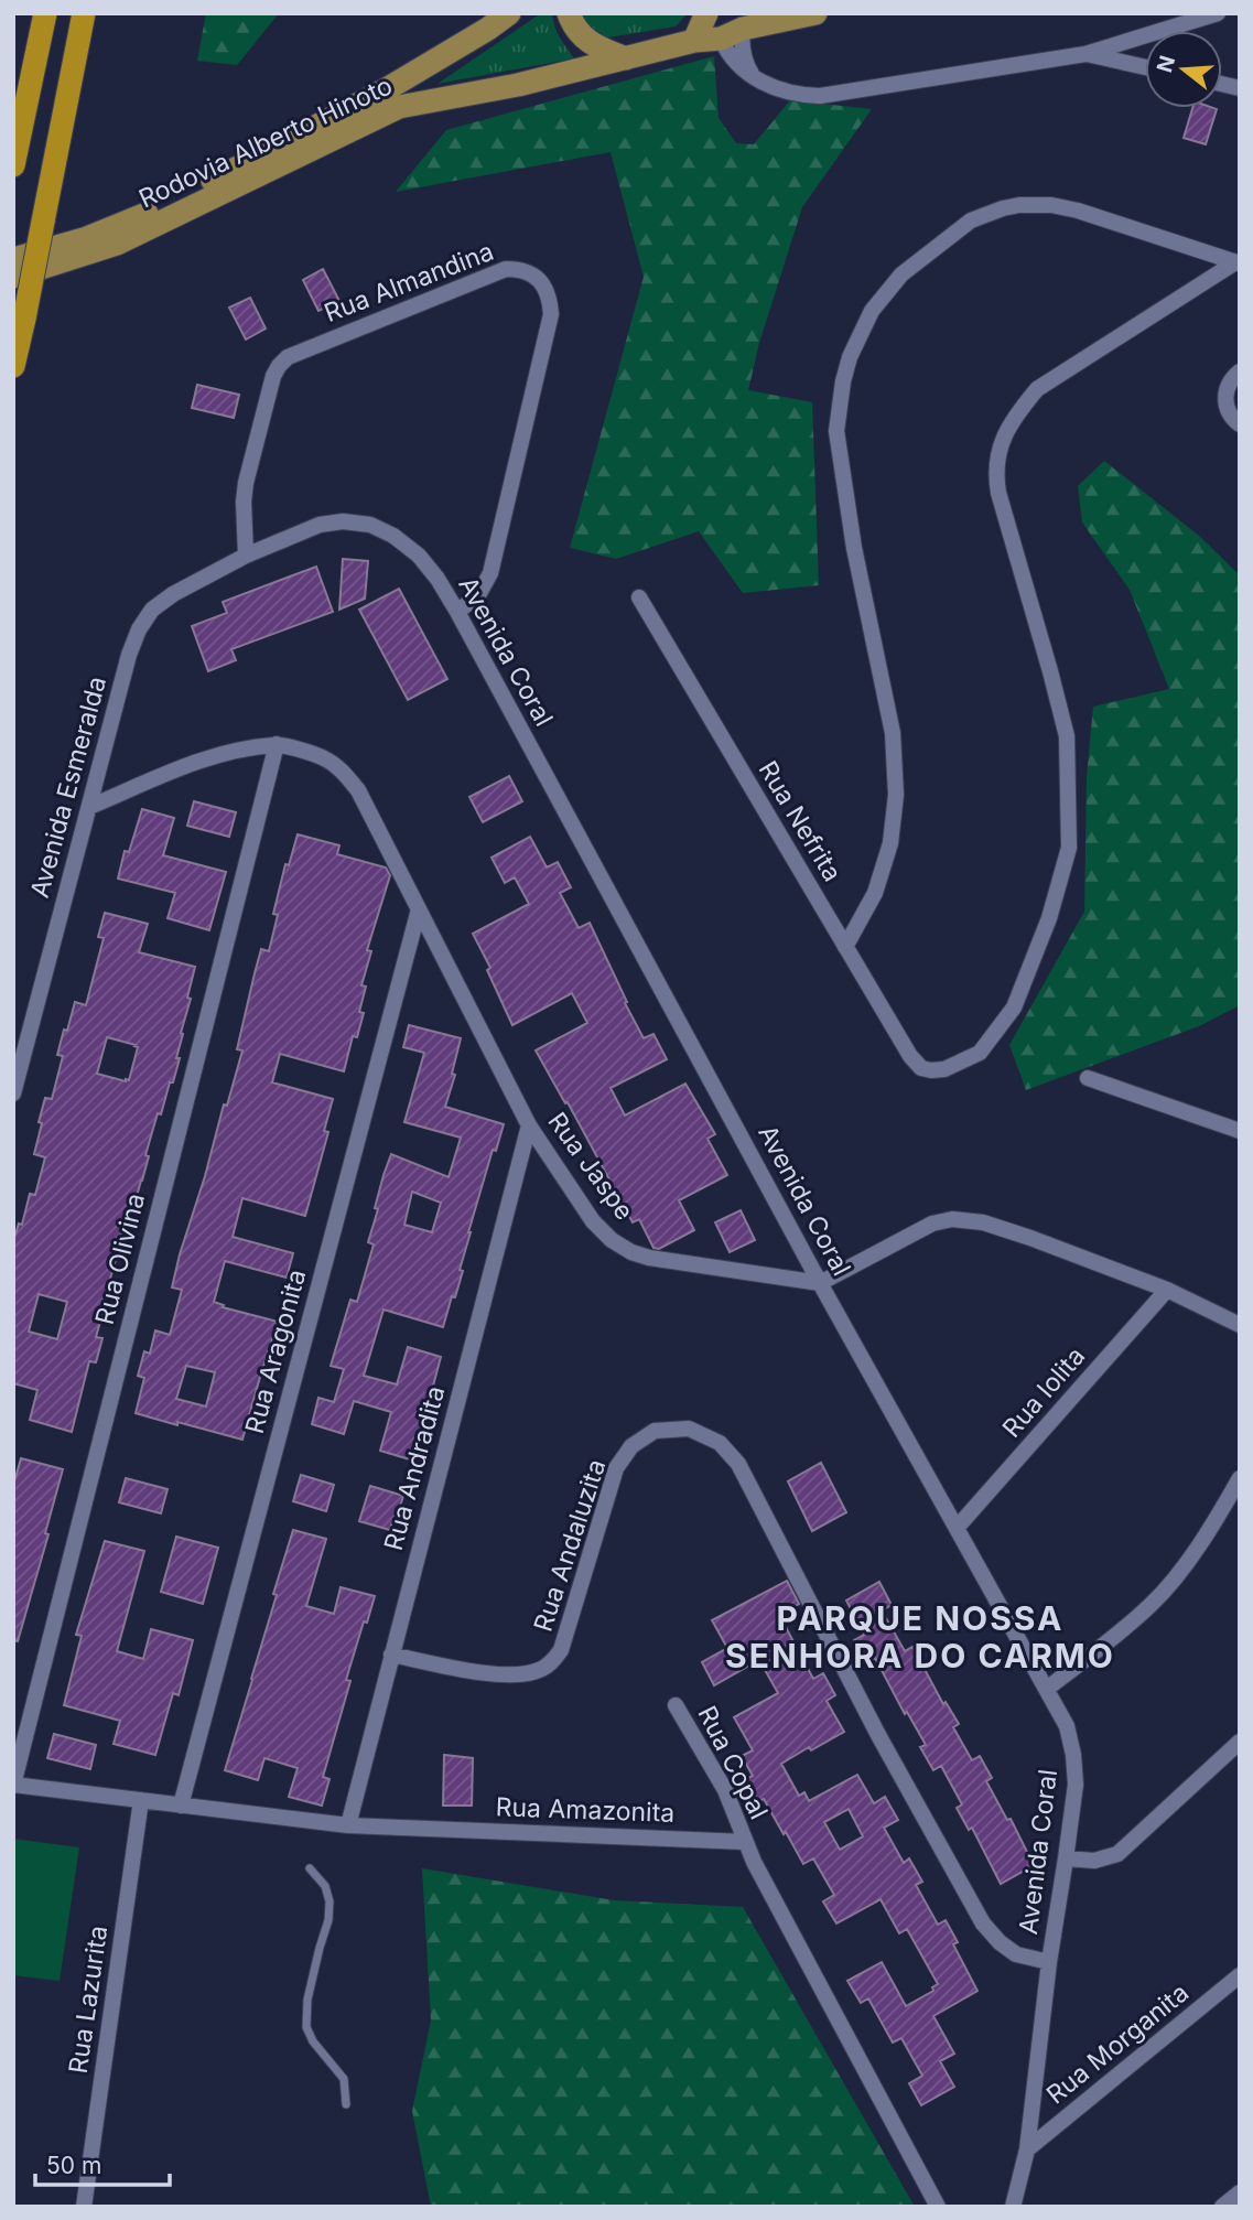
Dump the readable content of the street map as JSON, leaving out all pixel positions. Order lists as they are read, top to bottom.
{
  "streets": {
    "main road": ["Rodovia Alberto Hinoto"],
    "street": [
      "Rua Almandina",
      "Avenida Coral",
      "Avenida Esmeralda",
      "Rua Nefrita",
      "Rua Jaspe",
      "Rua Olivina",
      "Rua Aragonita",
      "Rua Iolita",
      "Rua Andradita",
      "Rua Andaluzita",
      "Rua Copal",
      "Rua Amazonita",
      "Rua Lazurita",
      "Rua Morganita"
    ]
  },
  "crossings": [
    ["Rua Almandina", "Avenida Coral"],
    ["Avenida Coral", "Avenida Esmeralda"],
    ["Avenida Coral", "Rua Jaspe"],
    ["Avenida Coral", "Rua Iolita"],
    ["Avenida Coral", "Rua Andaluzita"],
    ["Avenida Coral", "Rua Morganita"],
    ["Avenida Esmeralda", "Rua Jaspe"],
    ["Rua Jaspe", "Rua Olivina"],
    ["Rua Jaspe", "Rua Aragonita"],
    ["Rua Jaspe", "Rua Andradita"],
    ["Rua Olivina", "Rua Amazonita"],
    ["Rua Aragonita", "Rua Amazonita"],
    ["Rua Andradita", "Rua Andaluzita"],
    ["Rua Andradita", "Rua Amazonita"],
    ["Rua Copal", "Rua Amazonita"],
    ["Rua Amazonita", "Rua Lazurita"]
  ],
  "districts": ["PARQUE NOSSA SENHORA DO CARMO"],
  "scale_bar": "50 m",
  "north": "left"
}
